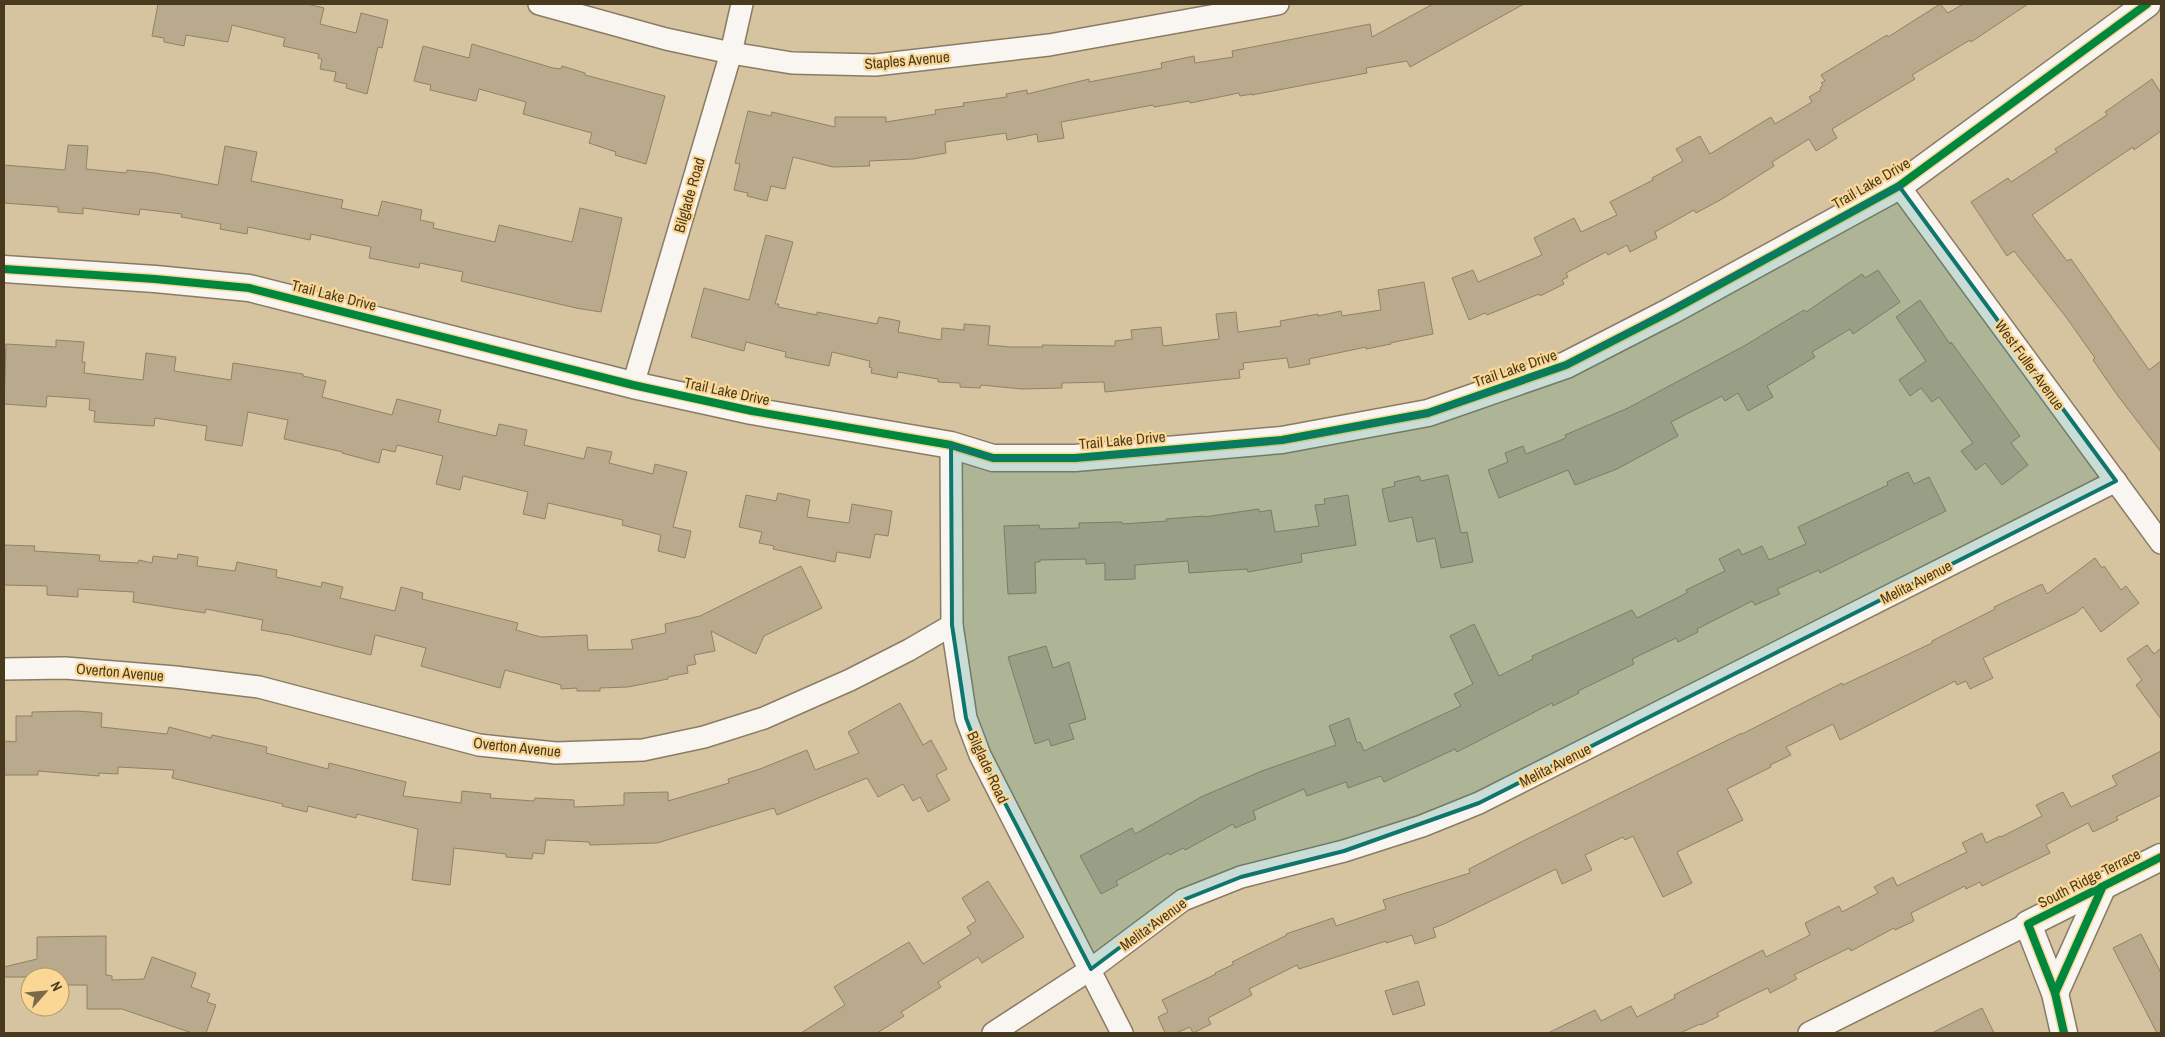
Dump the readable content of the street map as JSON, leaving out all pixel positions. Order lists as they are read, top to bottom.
{
  "streets": {
    "street": [
      "Staples Avenue",
      "Trail Lake Drive",
      "Bilglade Road",
      "West Fuller Avenue",
      "Melita Avenue",
      "Overton Avenue",
      "South Ridge Terrace"
    ]
  },
  "crossings": [
    ["Staples Avenue", "Bilglade Road"],
    ["Trail Lake Drive", "Bilglade Road"],
    ["Trail Lake Drive", "West Fuller Avenue"],
    ["Bilglade Road", "Melita Avenue"],
    ["Bilglade Road", "Overton Avenue"],
    ["West Fuller Avenue", "Melita Avenue"]
  ],
  "north": "top right"
}
